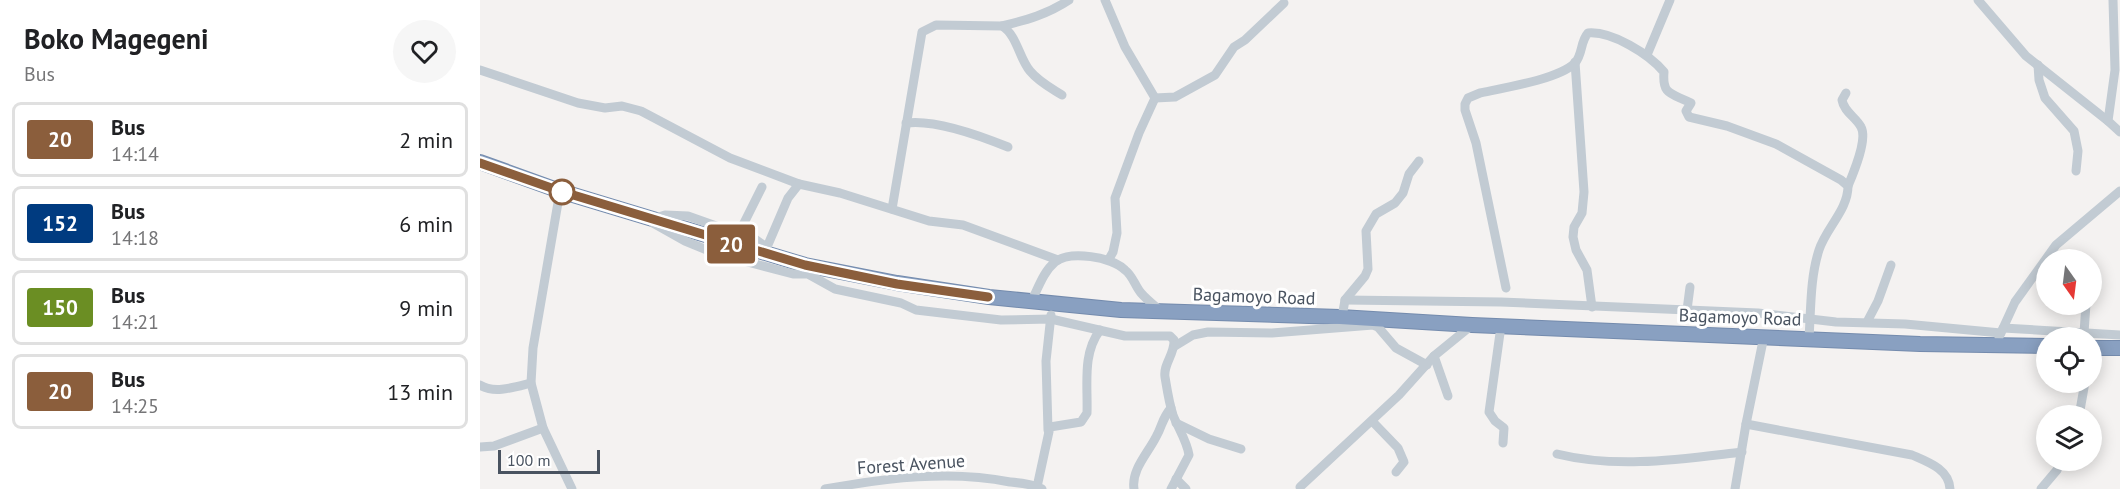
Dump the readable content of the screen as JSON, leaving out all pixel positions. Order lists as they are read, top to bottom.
{
  "streets": {
    "highway": ["Bagamoyo Road"],
    "street": ["Forest Avenue"]
  },
  "lines": ["bus line 20"],
  "scale_bar": "100 m",
  "north": "bottom",
  "page": {
    "heading": ["Boko Magegeni", "Bus"],
    "on_map": "20",
    "list": [
      {
        "mark": "20",
        "name": "Bus",
        "note": "14:14",
        "value": "2 min"
      },
      {
        "mark": "152",
        "name": "Bus",
        "note": "14:18",
        "value": "6 min"
      },
      {
        "mark": "150",
        "name": "Bus",
        "note": "14:21",
        "value": "9 min"
      },
      {
        "mark": "20",
        "name": "Bus",
        "note": "14:25",
        "value": "13 min"
      }
    ],
    "scale": "100 m"
  }
}
